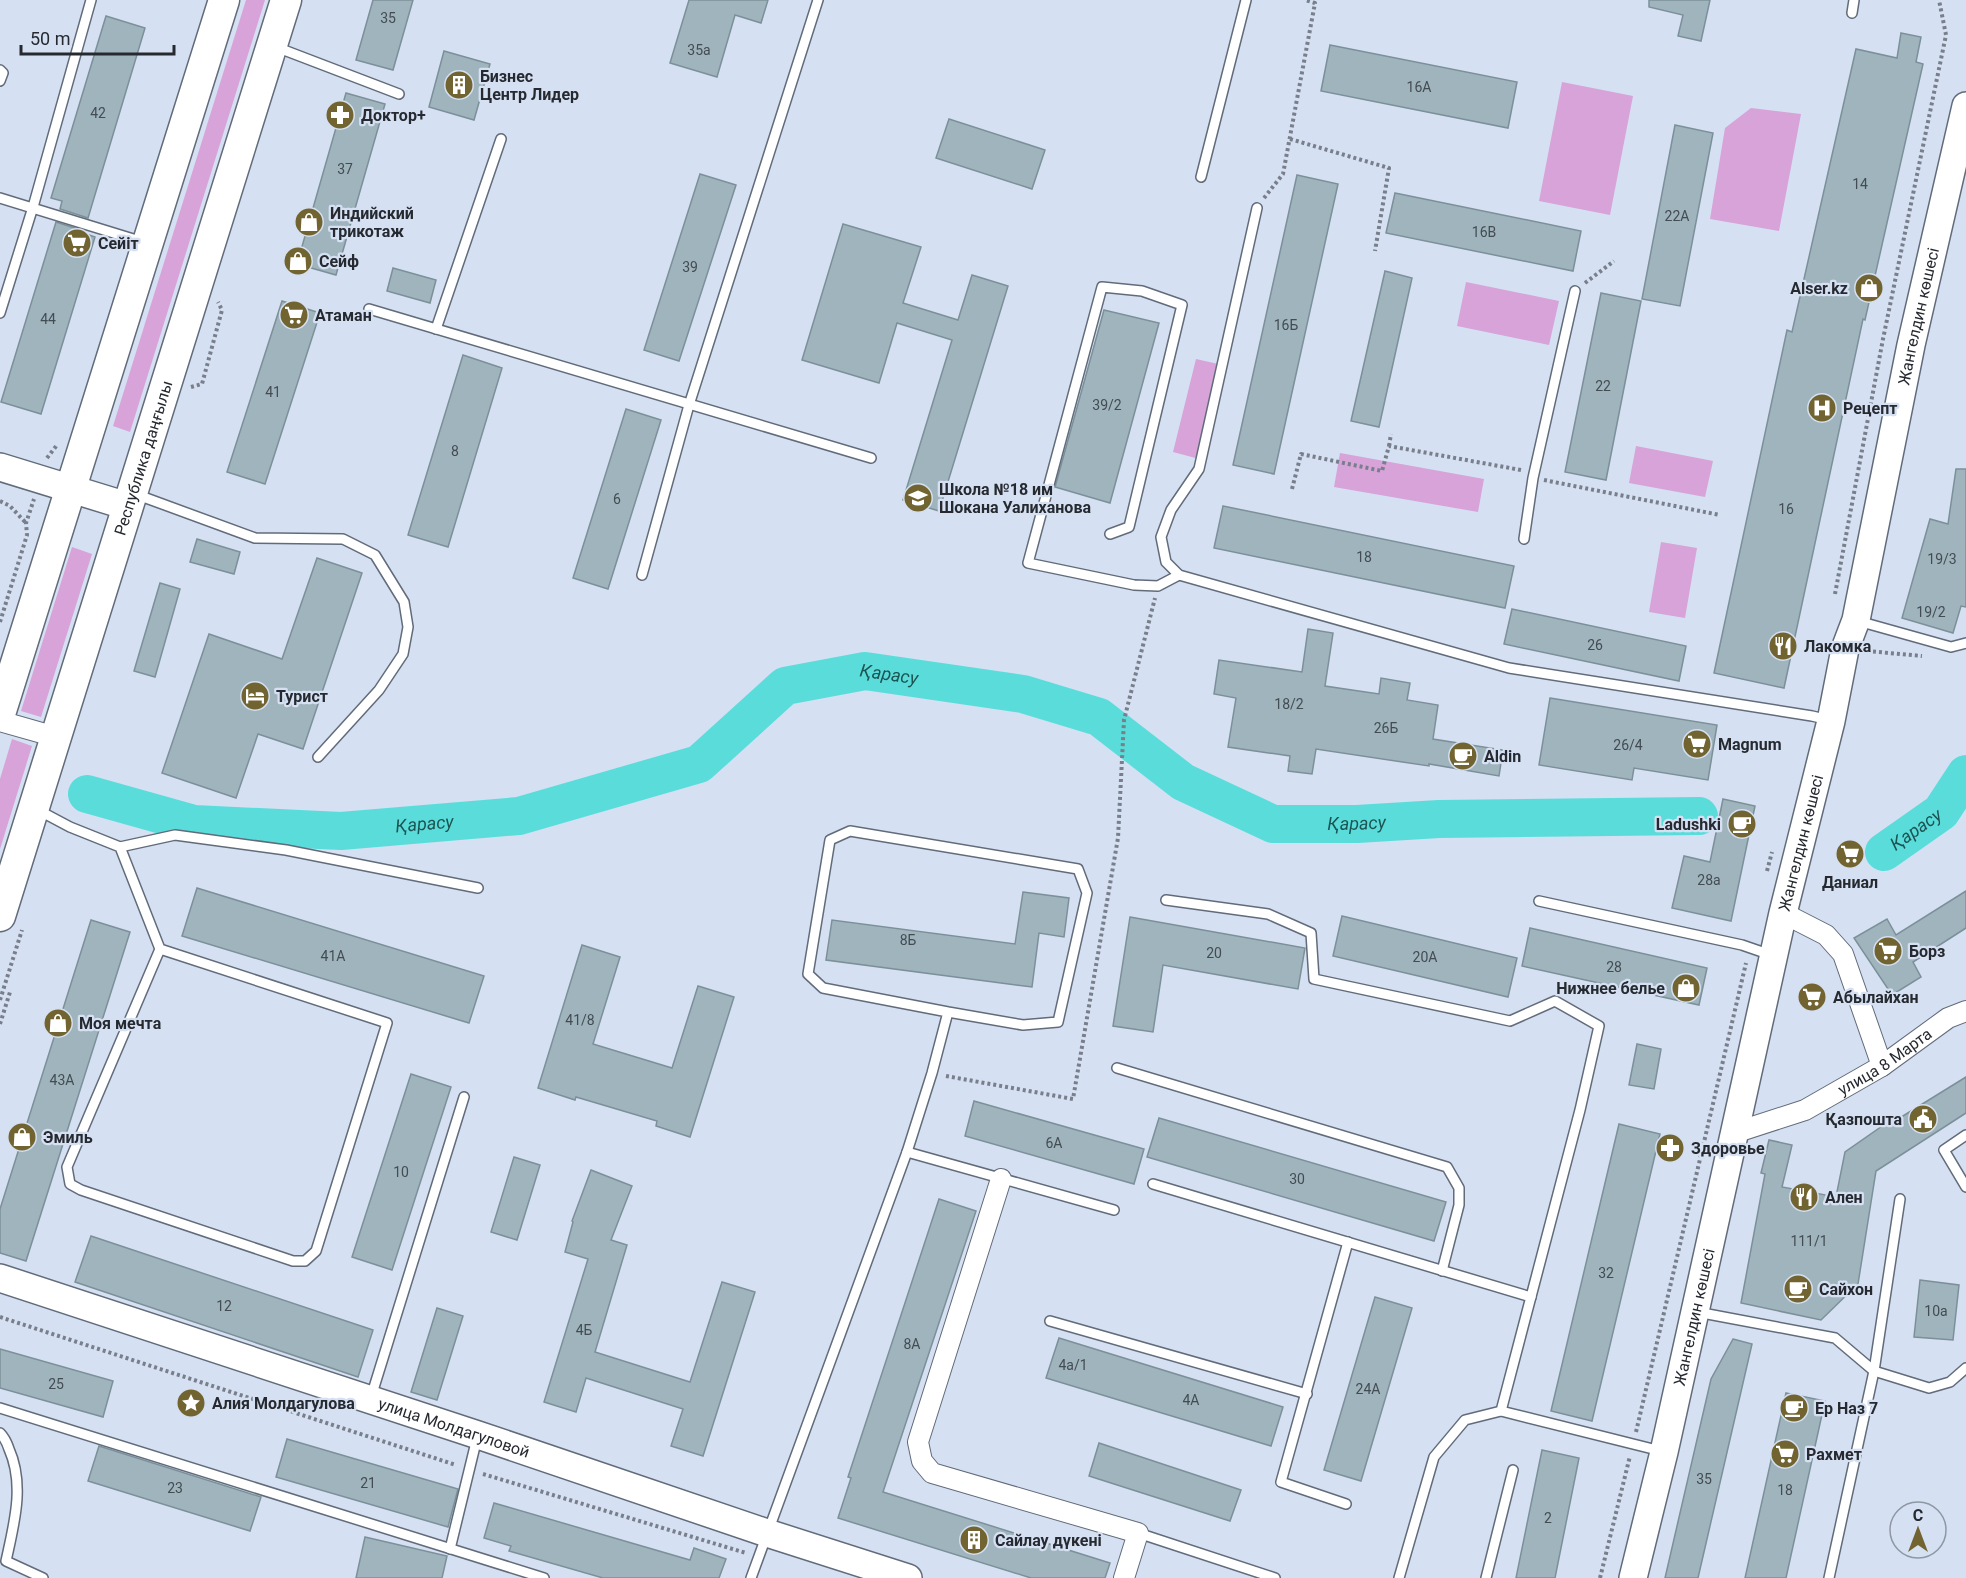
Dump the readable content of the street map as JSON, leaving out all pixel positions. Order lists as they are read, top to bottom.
{
  "streets": {
    "main road": ["Жангелдин көшесі", "Республика даңғылы", "улица Молдагуловой"],
    "street": ["улица 8 Марта"]
  },
  "crossings": [
    ["Жангелдин көшесі", "улица 8 Марта"]
  ],
  "water": ["Қарасу"],
  "places": {
    "building": ["Бизнес Центр Лидер", "Сайлау дүкені"],
    "pharmacy": ["Доктор+", "Здоровье"],
    "shop": [
      "Индийский трикотаж",
      "Сейф",
      "Alser.kz",
      "Нижнее белье",
      "Моя мечта",
      "Эмиль"
    ],
    "supermarket": [
      "Сейіт",
      "Атаман",
      "Magnum",
      "Даниал",
      "Борз",
      "Абылайхан",
      "Рахмет"
    ],
    "hospital": ["Рецепт"],
    "school or university": ["Школа №18 им Шокана Уалиханова"],
    "restaurant": ["Лакомка", "Ален"],
    "hotel": ["Турист"],
    "cafe": [
      "Aldin",
      "Ladushki",
      "Сайхон",
      "Ер Наз 7"
    ],
    "public building": ["Қазпошта"],
    "place": ["Алия Молдагулова"]
  },
  "house_numbers": [
    "35",
    "35а",
    "16А",
    "42",
    "37",
    "14",
    "22А",
    "16В",
    "39",
    "44",
    "16Б",
    "22",
    "41",
    "39/2",
    "8",
    "6",
    "16",
    "18",
    "19/3",
    "19/2",
    "26",
    "18/2",
    "26Б",
    "26/4",
    "28а",
    "8Б",
    "20",
    "41А",
    "20А",
    "28",
    "41/8",
    "43А",
    "6А",
    "10",
    "30",
    "111/1",
    "32",
    "12",
    "10а",
    "4Б",
    "8А",
    "4а/1",
    "25",
    "24А",
    "4А",
    "35",
    "21",
    "23",
    "18",
    "2"
  ],
  "scale_bar": "50 m",
  "north": "top"
}
